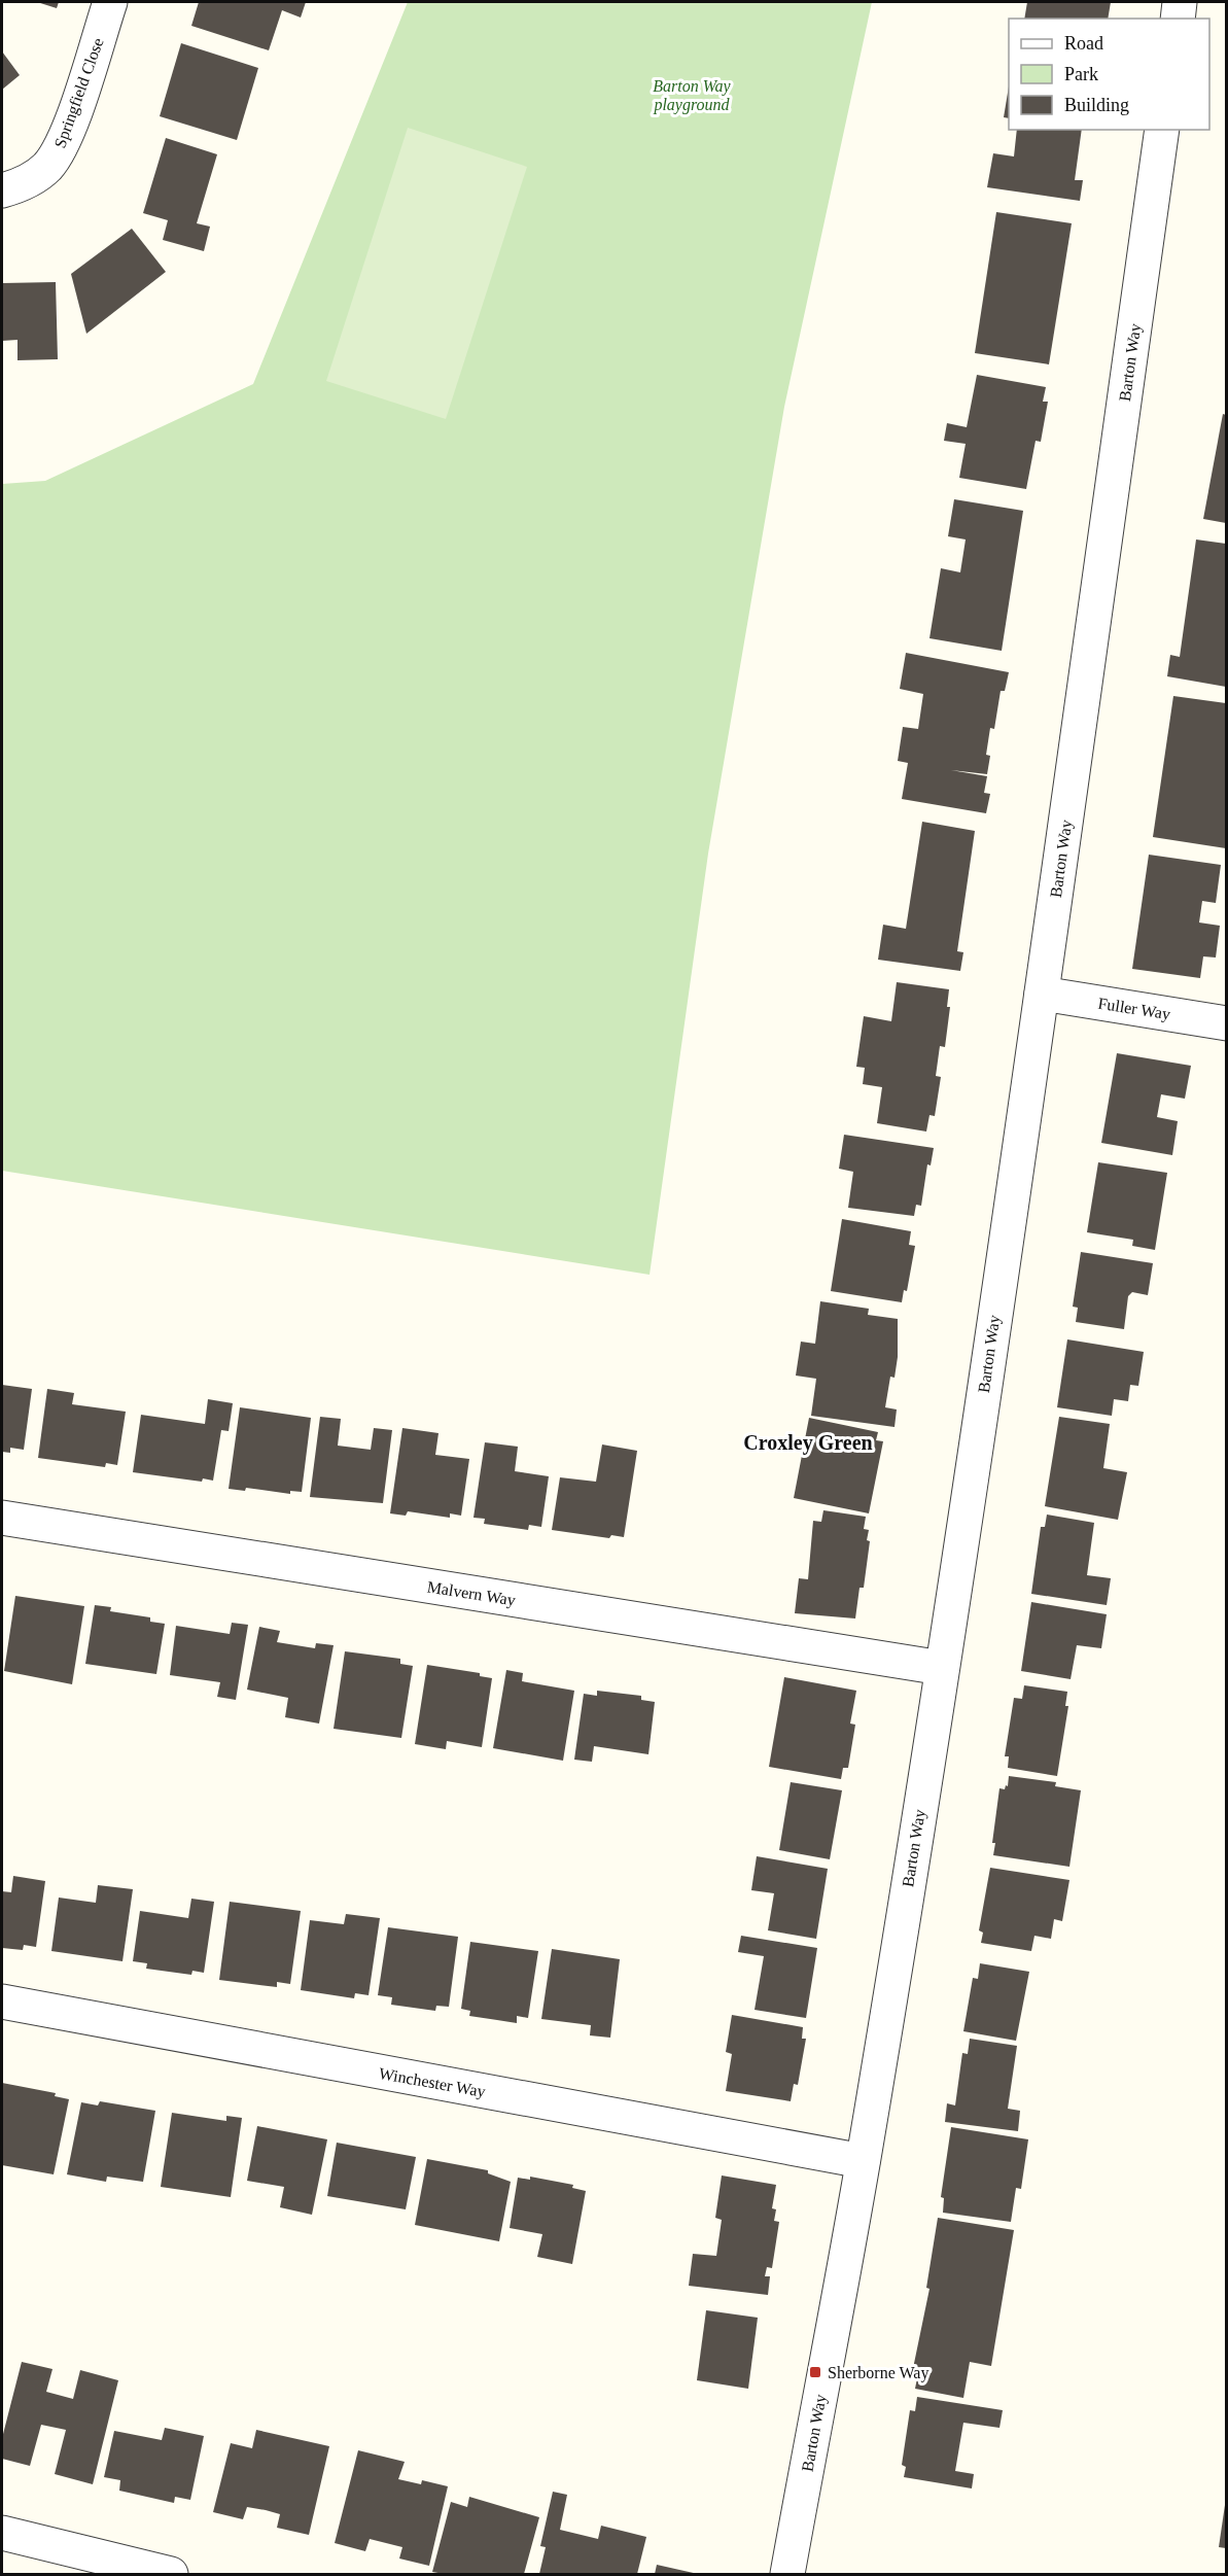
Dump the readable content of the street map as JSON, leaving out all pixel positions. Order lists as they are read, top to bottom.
{
  "streets": {
    "street": [
      "Springfield Close",
      "Barton Way",
      "Fuller Way",
      "Malvern Way",
      "Winchester Way"
    ]
  },
  "crossings": [
    ["Barton Way", "Fuller Way"],
    ["Barton Way", "Malvern Way"],
    ["Barton Way", "Winchester Way"]
  ],
  "districts": ["Croxley Green"],
  "parks": ["Barton Way playground"],
  "places": {
    "transit": ["Sherborne Way"]
  },
  "legend": ["Road", "Park", "Building"]
}
